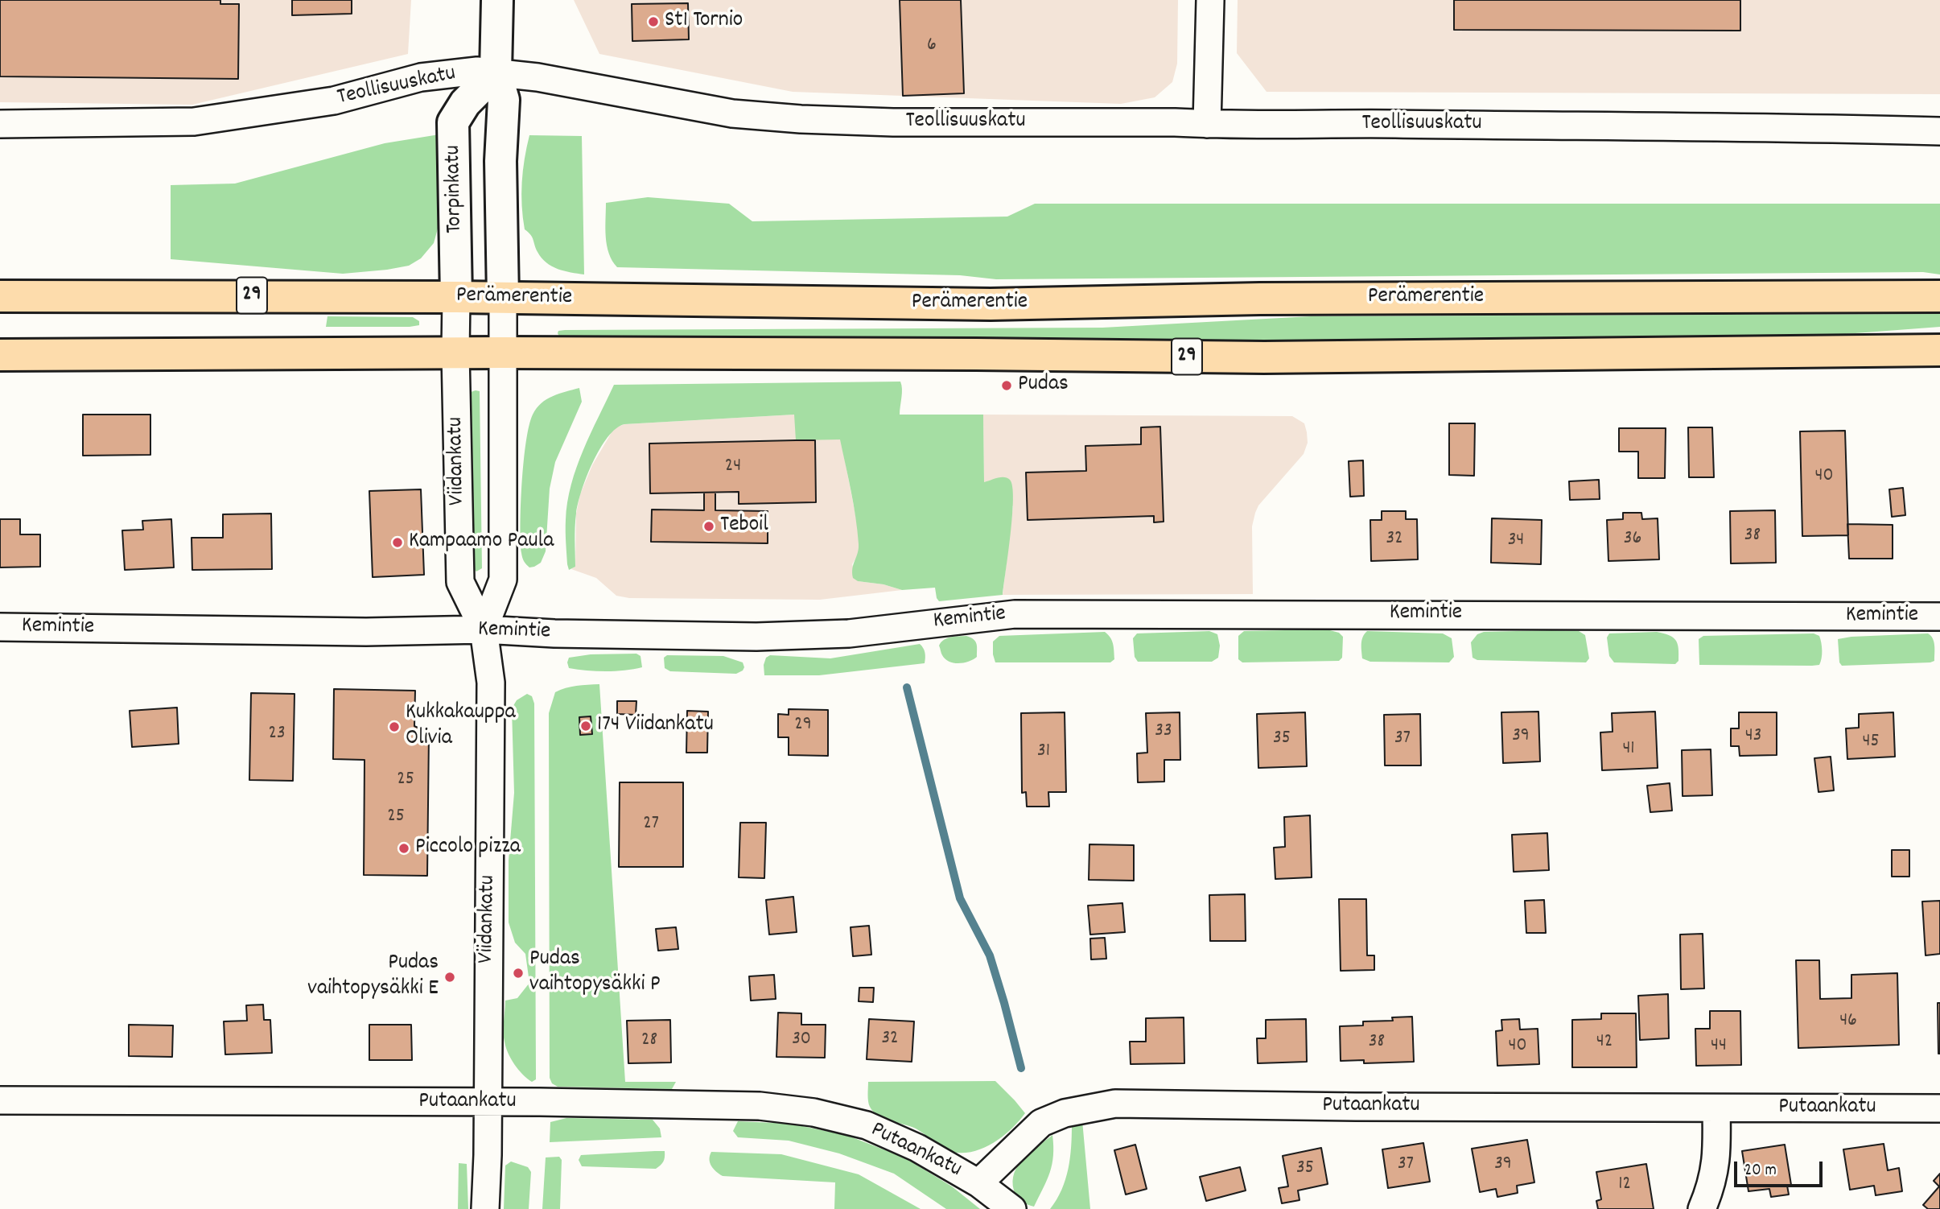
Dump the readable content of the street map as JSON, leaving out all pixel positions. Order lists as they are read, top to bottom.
{
  "streets": {
    "highway": ["29", "Perämerentie"],
    "street": [
      "Teollisuuskatu",
      "Torpinkatu",
      "Viidankatu",
      "Kemintie",
      "Putaankatu"
    ]
  },
  "crossings": [
    ["Teollisuuskatu", "Torpinkatu"],
    ["Torpinkatu", "Perämerentie"],
    ["Torpinkatu", "Viidankatu"],
    ["29", "Viidankatu"],
    ["Perämerentie", "Viidankatu"],
    ["Viidankatu", "Kemintie"],
    ["Viidankatu", "Putaankatu"]
  ],
  "places": [
    "St1 Tornio",
    "Pudas",
    "Teboil",
    "Kampaamo Paula",
    "174 Viidankatu",
    "Kukkakauppa Olivia",
    "Piccolo pizza",
    "Pudas vaihtopysäkki P",
    "Pudas vaihtopysäkki E"
  ],
  "house_numbers": [
    "6",
    "24",
    "40",
    "38",
    "32",
    "36",
    "34",
    "29",
    "33",
    "23",
    "39",
    "43",
    "35",
    "37",
    "45",
    "41",
    "31",
    "25",
    "25",
    "27",
    "46",
    "32",
    "30",
    "28",
    "38",
    "42",
    "40",
    "44",
    "37",
    "39",
    "35",
    "12"
  ],
  "scale_bar": "20 m"
}
